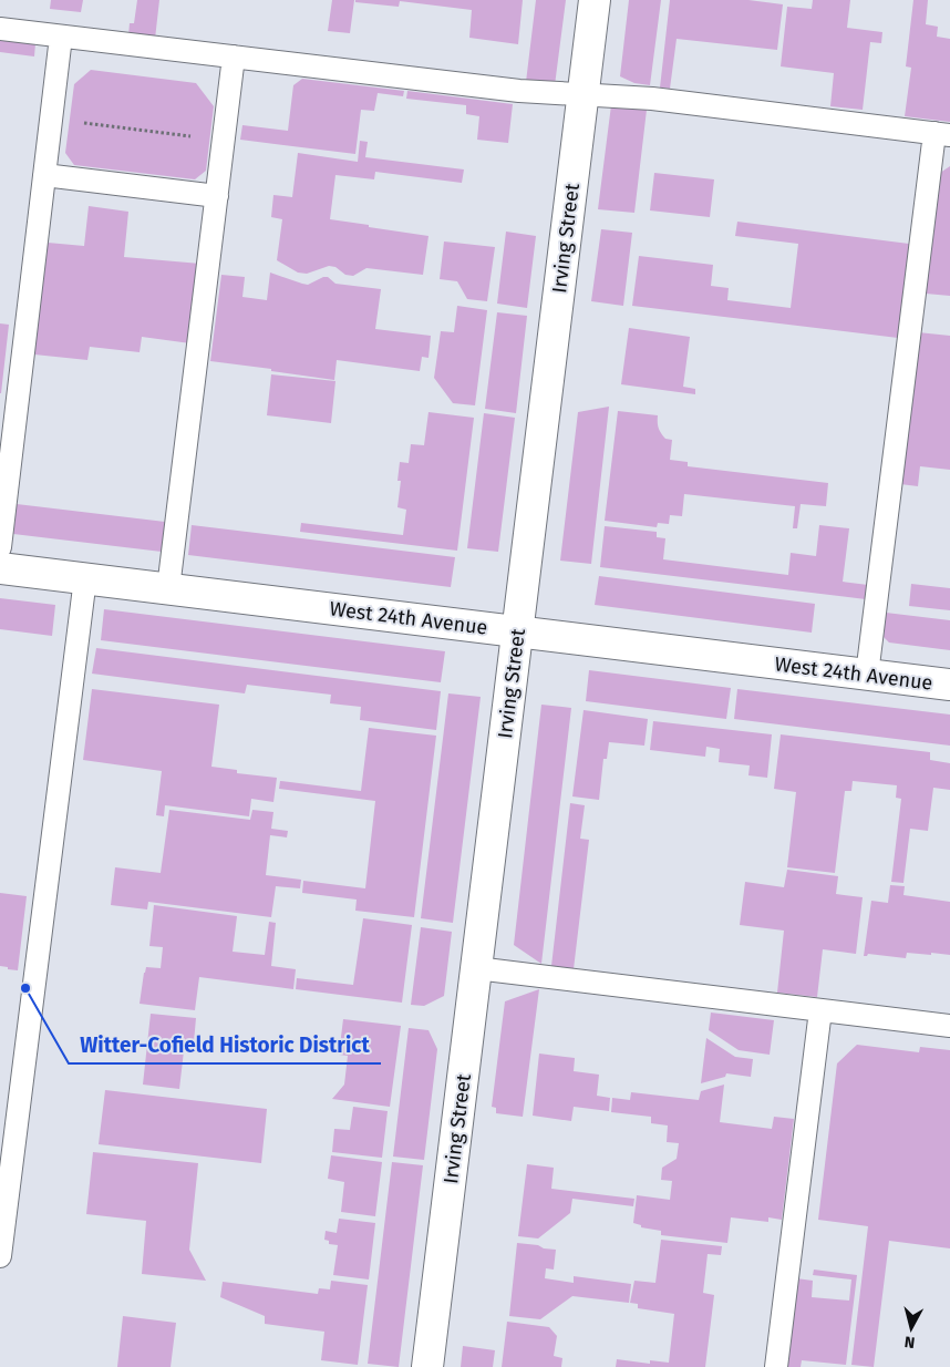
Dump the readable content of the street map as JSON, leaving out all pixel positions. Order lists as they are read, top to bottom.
{
  "streets": {
    "street": ["Irving Street", "West 24th Avenue"]
  },
  "crossings": [
    ["Irving Street", "West 24th Avenue"]
  ],
  "places": ["Witter-Cofield Historic District"],
  "north": "bottom"
}
